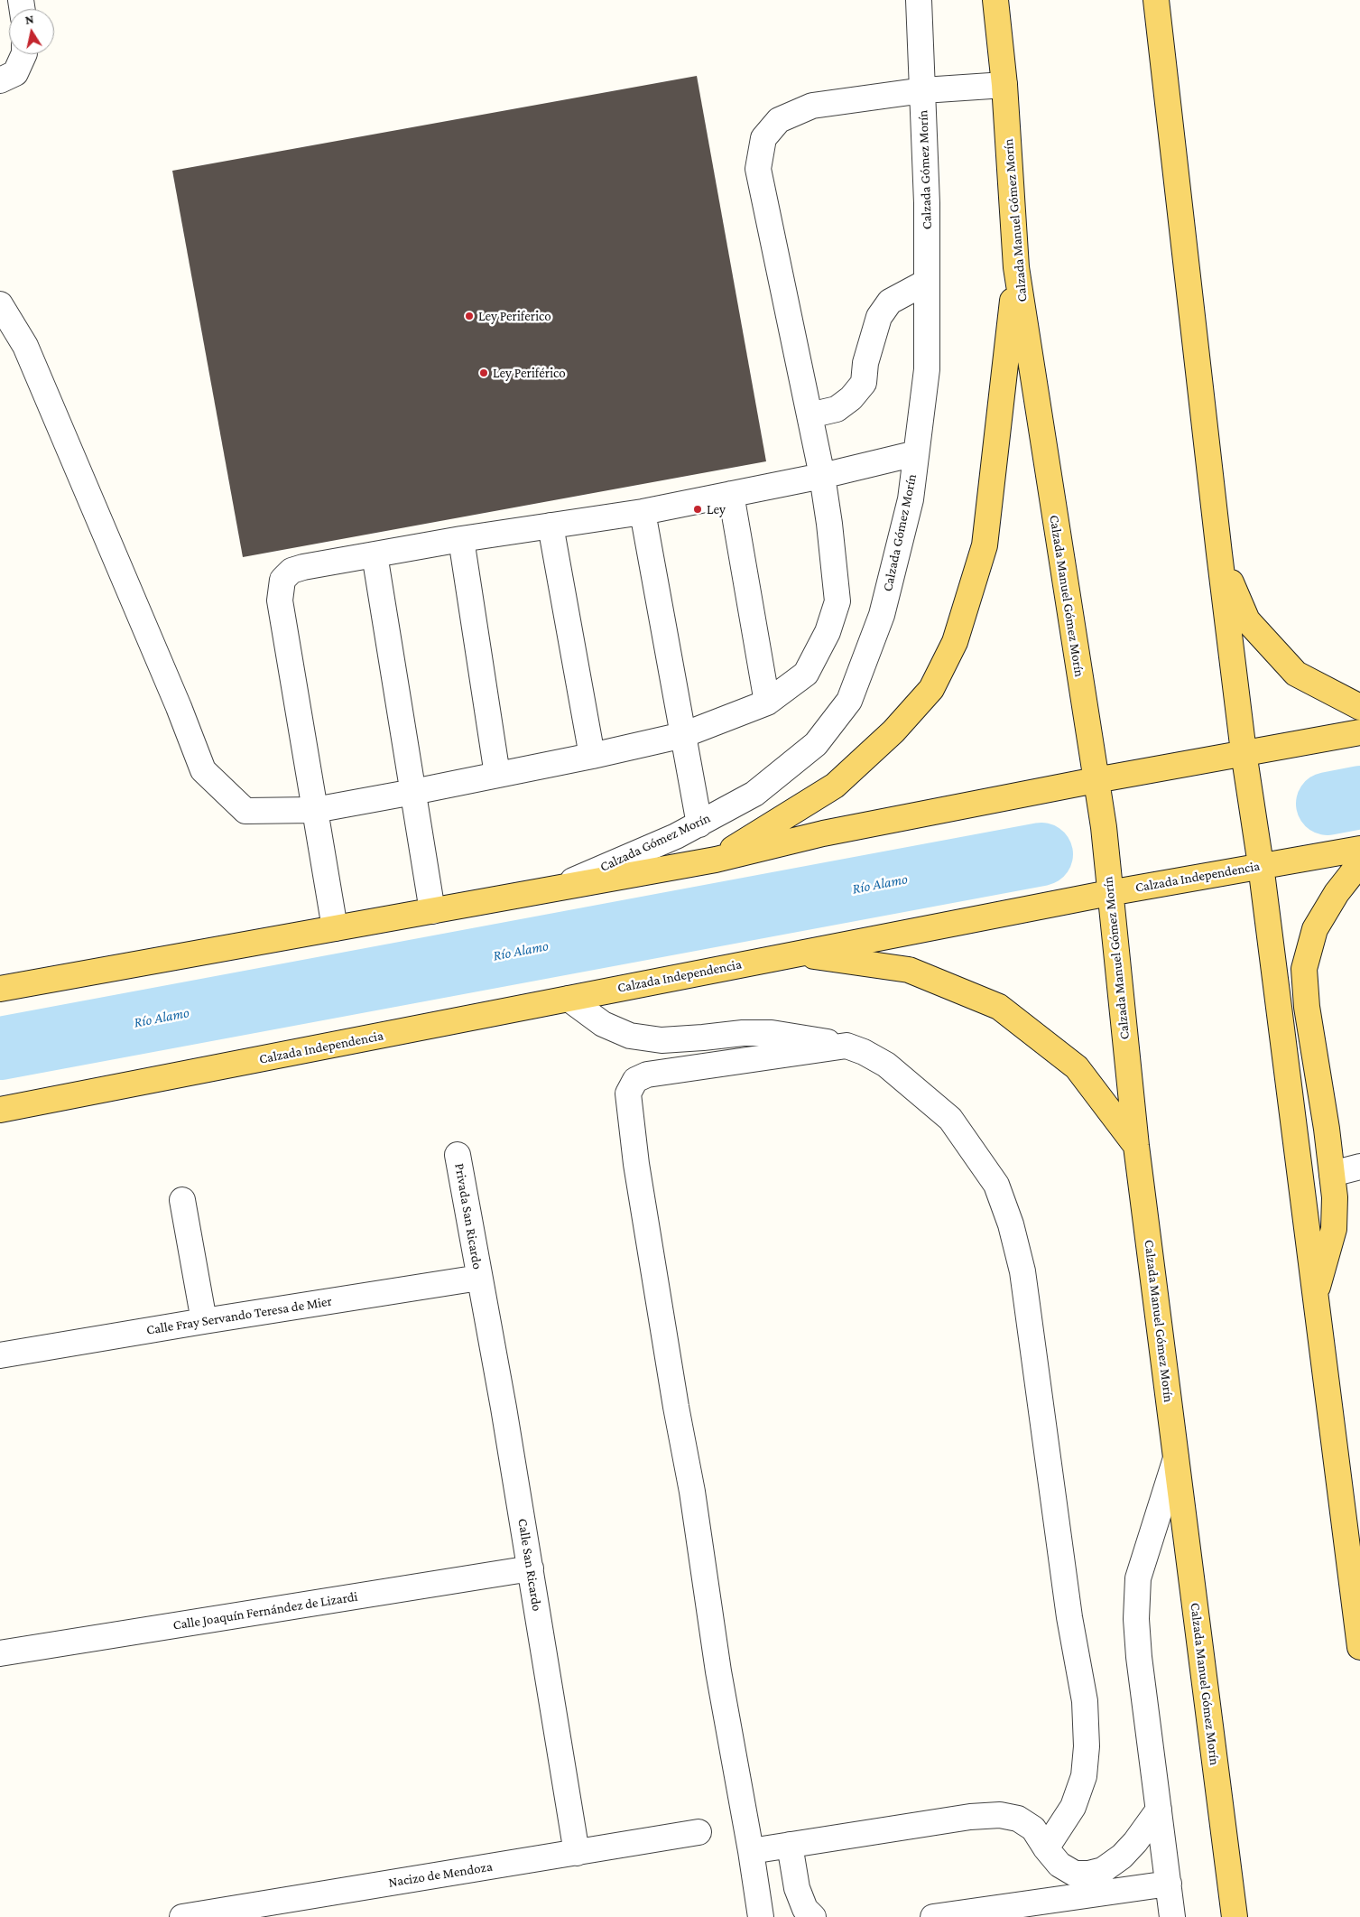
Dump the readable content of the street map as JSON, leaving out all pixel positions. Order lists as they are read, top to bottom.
{
  "streets": {
    "main road": ["Calzada Manuel Gómez Morín", "Calzada Independencia"],
    "street": [
      "Calzada Gómez Morín",
      "Privada San Ricardo",
      "Calle Fray Servando Teresa de Mier",
      "Calle San Ricardo",
      "Calle Joaquín Fernández de Lizardi",
      "Nacizo de Mendoza"
    ]
  },
  "crossings": [
    ["Calzada Manuel Gómez Morín", "Calzada Independencia"],
    ["Privada San Ricardo", "Calle Fray Servando Teresa de Mier"],
    ["Privada San Ricardo", "Calle San Ricardo"],
    ["Calle Fray Servando Teresa de Mier", "Calle San Ricardo"],
    ["Calle San Ricardo", "Calle Joaquín Fernández de Lizardi"],
    ["Calle San Ricardo", "Nacizo de Mendoza"]
  ],
  "water": ["Río Alamo"],
  "places": ["Ley Periferico", "Ley Periférico", "Ley"],
  "north": "top"
}
